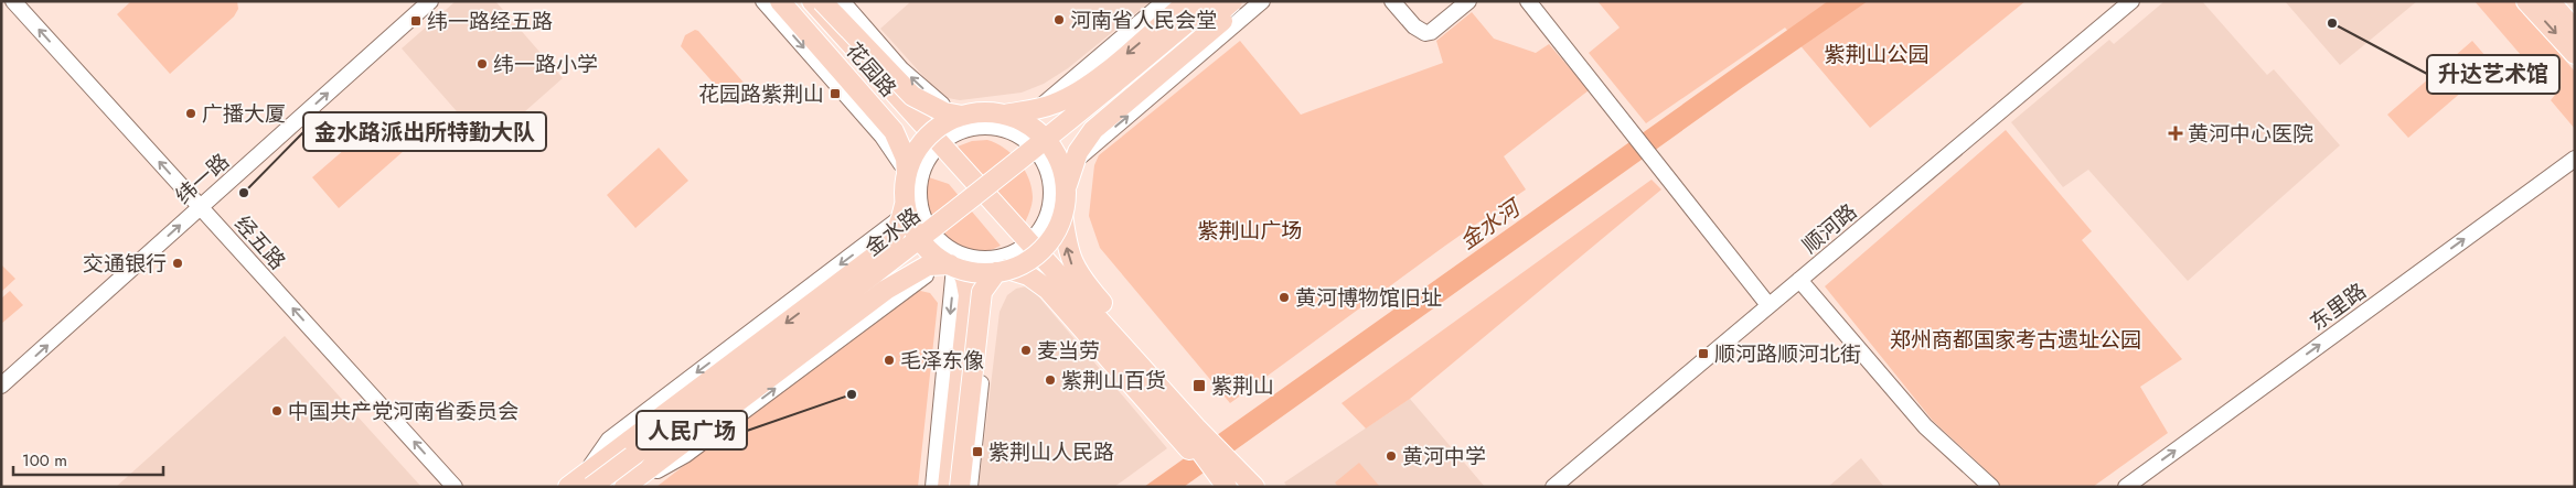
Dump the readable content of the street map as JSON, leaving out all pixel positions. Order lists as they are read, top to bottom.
{
  "streets": {
    "main road": ["花园路", "金水路"],
    "street": [
      "纬一路",
      "顺河路",
      "经五路",
      "东里路"
    ]
  },
  "crossings": [
    ["纬一路", "经五路"]
  ],
  "one_way": ["纬一路", "经五路", "东里路"],
  "water": ["金水河"],
  "parks": ["紫荆山公园", "紫荆山广场", "郑州商都国家考古遗址公园"],
  "places": {
    "other": [
      "河南省人民会堂",
      "升达艺术馆",
      "纬一路小学",
      "广播大厦",
      "金水路派出所特勤大队",
      "交通银行",
      "黄河博物馆旧址",
      "麦当劳",
      "毛泽东像",
      "紫荆山百货",
      "人民广场",
      "中国共产党河南省委员会",
      "黄河中学"
    ],
    "transit": [
      "纬一路经五路",
      "花园路紫荆山",
      "顺河路顺河北街",
      "紫荆山",
      "紫荆山人民路"
    ],
    "health": ["黄河中心医院"]
  },
  "scale_bar": "100 m"
}
